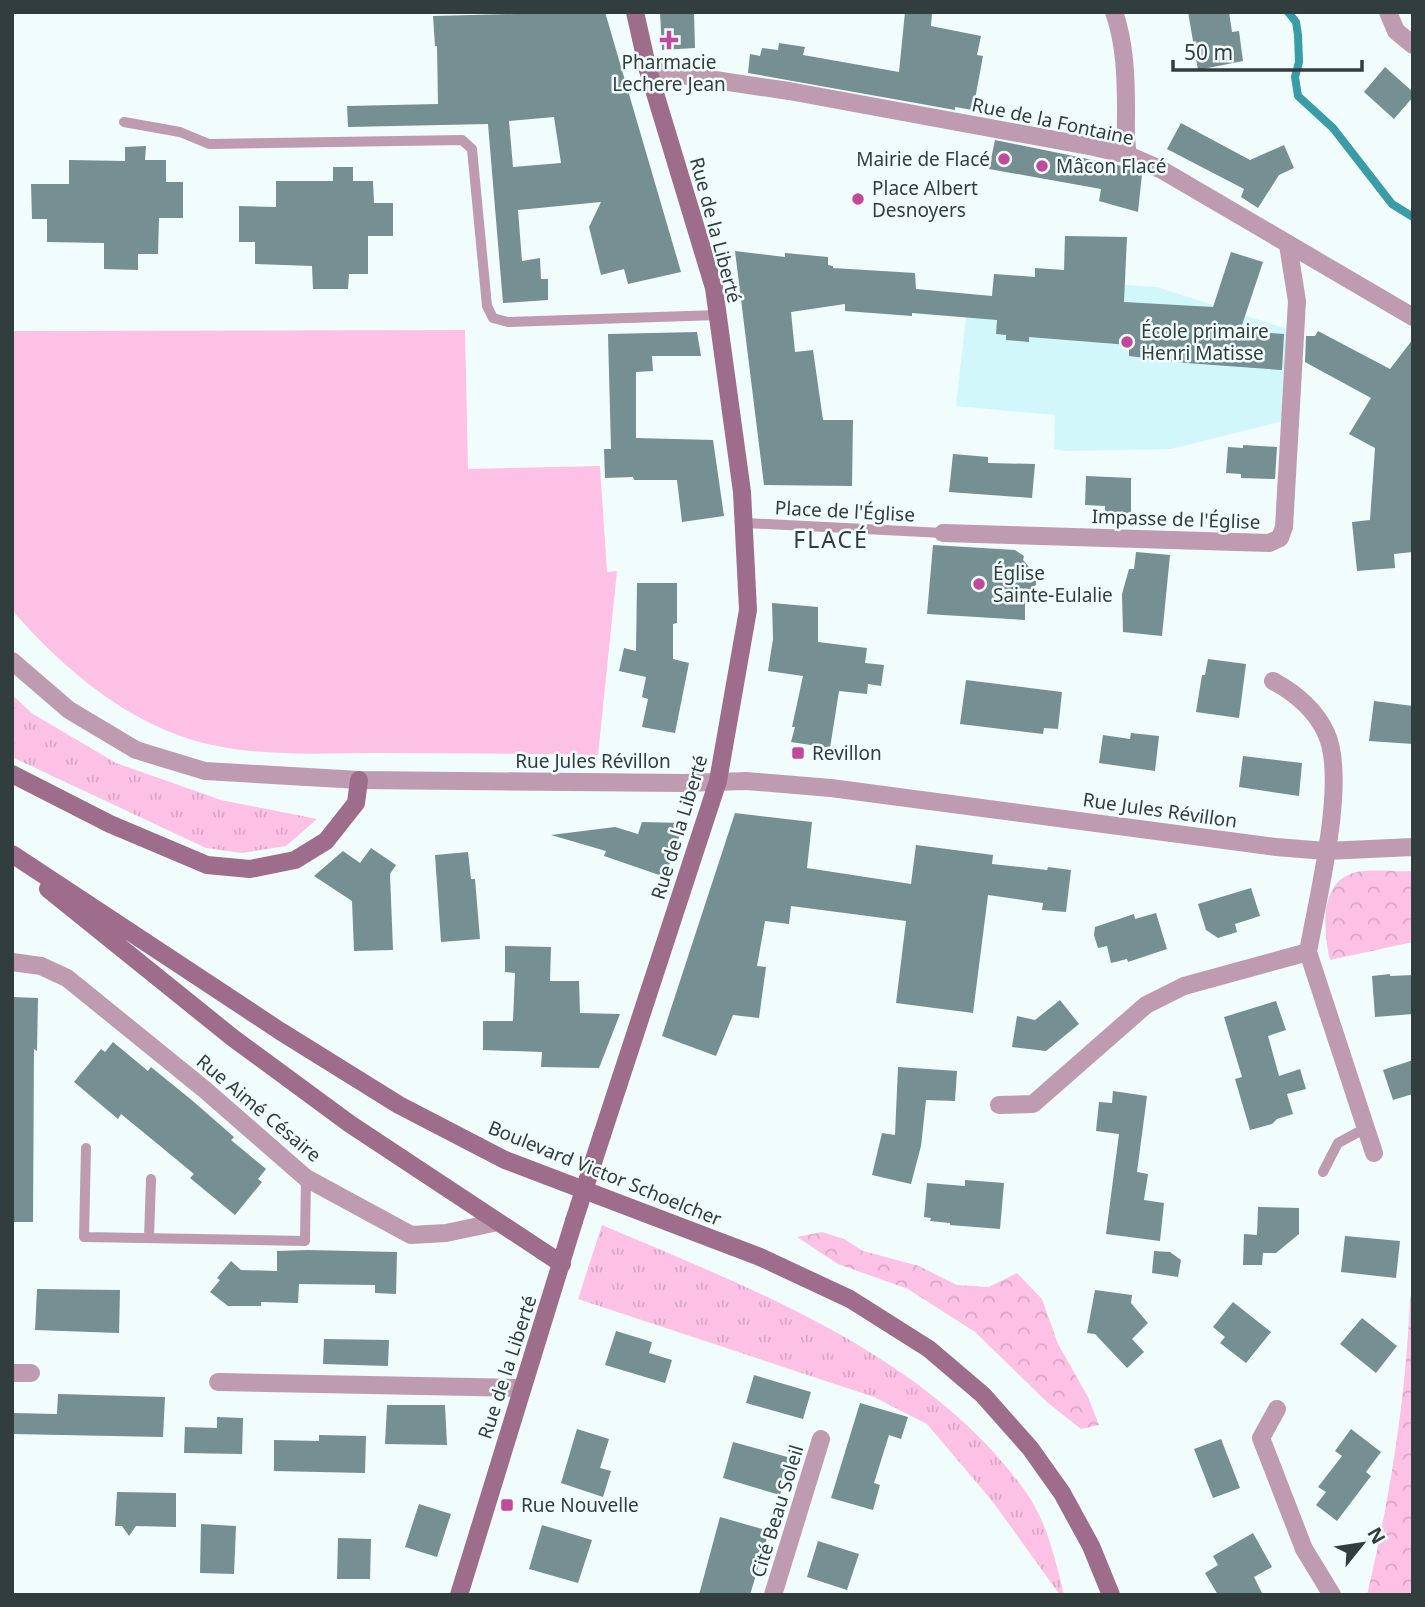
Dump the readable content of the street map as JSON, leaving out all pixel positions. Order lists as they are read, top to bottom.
{
  "streets": {
    "street": [
      "Rue de la Fontaine",
      "Rue de la Liberté",
      "Impasse de l'Église",
      "Rue Jules Révillon",
      "Rue Aimé Césaire",
      "Boulevard Victor Schoelcher",
      "Cité Beau Soleil"
    ],
    "lane": ["Place de l'Église"]
  },
  "crossings": [
    ["Rue de la Fontaine", "Rue de la Liberté"],
    ["Rue de la Fontaine", "Impasse de l'Église"],
    ["Rue de la Liberté", "Place de l'Église"],
    ["Rue de la Liberté", "Rue Jules Révillon"],
    ["Place de l'Église", "Impasse de l'Église"]
  ],
  "districts": ["FLACÉ"],
  "places": {
    "health": ["Pharmacie Lechere Jean"],
    "other": [
      "Mairie de Flacé",
      "Mâcon Flacé",
      "Place Albert Desnoyers",
      "École primaire Henri Matisse",
      "Église Sainte-Eulalie"
    ],
    "transit": ["Revillon", "Rue Nouvelle"]
  },
  "scale_bar": "50 m",
  "north": "top right"
}
